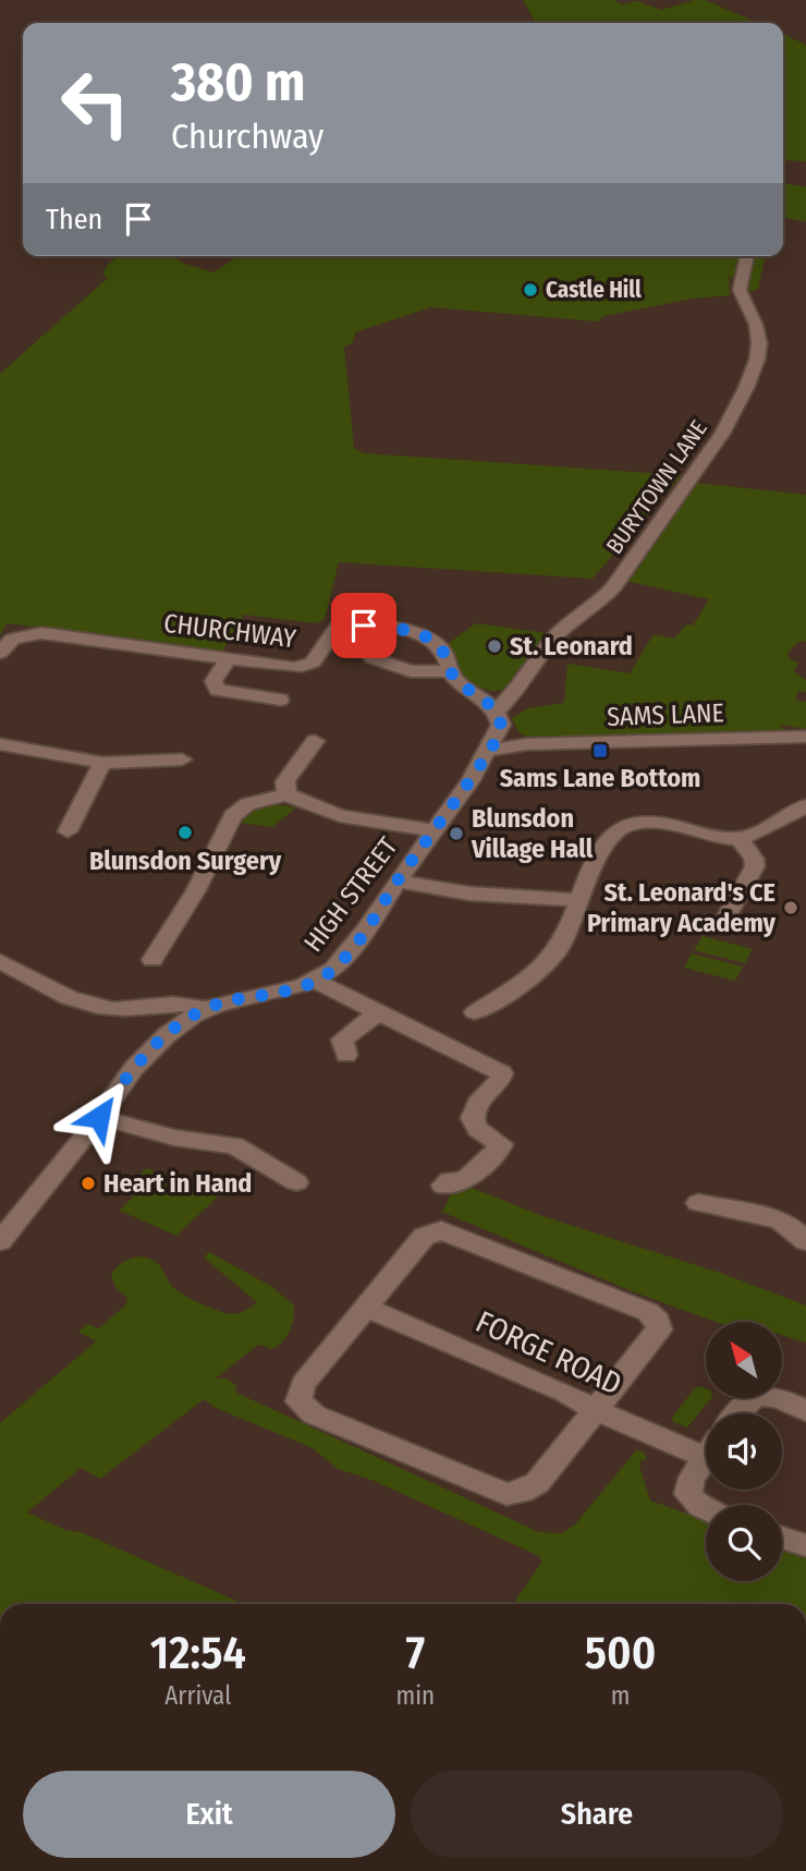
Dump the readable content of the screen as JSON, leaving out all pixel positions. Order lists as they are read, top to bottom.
{
  "streets": {
    "street": [
      "BURYTOWN LANE",
      "CHURCHWAY",
      "SAMS LANE",
      "HIGH STREET",
      "FORGE ROAD"
    ]
  },
  "crossings": [
    ["BURYTOWN LANE", "CHURCHWAY"],
    ["SAMS LANE", "HIGH STREET"]
  ],
  "places": {
    "other": [
      "Castle Hill",
      "St. Leonard",
      "Blunsdon Surgery",
      "Blunsdon Village Hall",
      "St. Leonard's CE Primary Academy",
      "Heart in Hand"
    ],
    "transit": ["Sams Lane Bottom"]
  },
  "north": "top left",
  "page": {
    "turn": ["380 m", "Churchway"],
    "then": "Then",
    "eta": [
      "12:54",
      "Arrival",
      "7",
      "min",
      "500",
      "m"
    ],
    "buttons": ["Exit", "Share"]
  }
}
